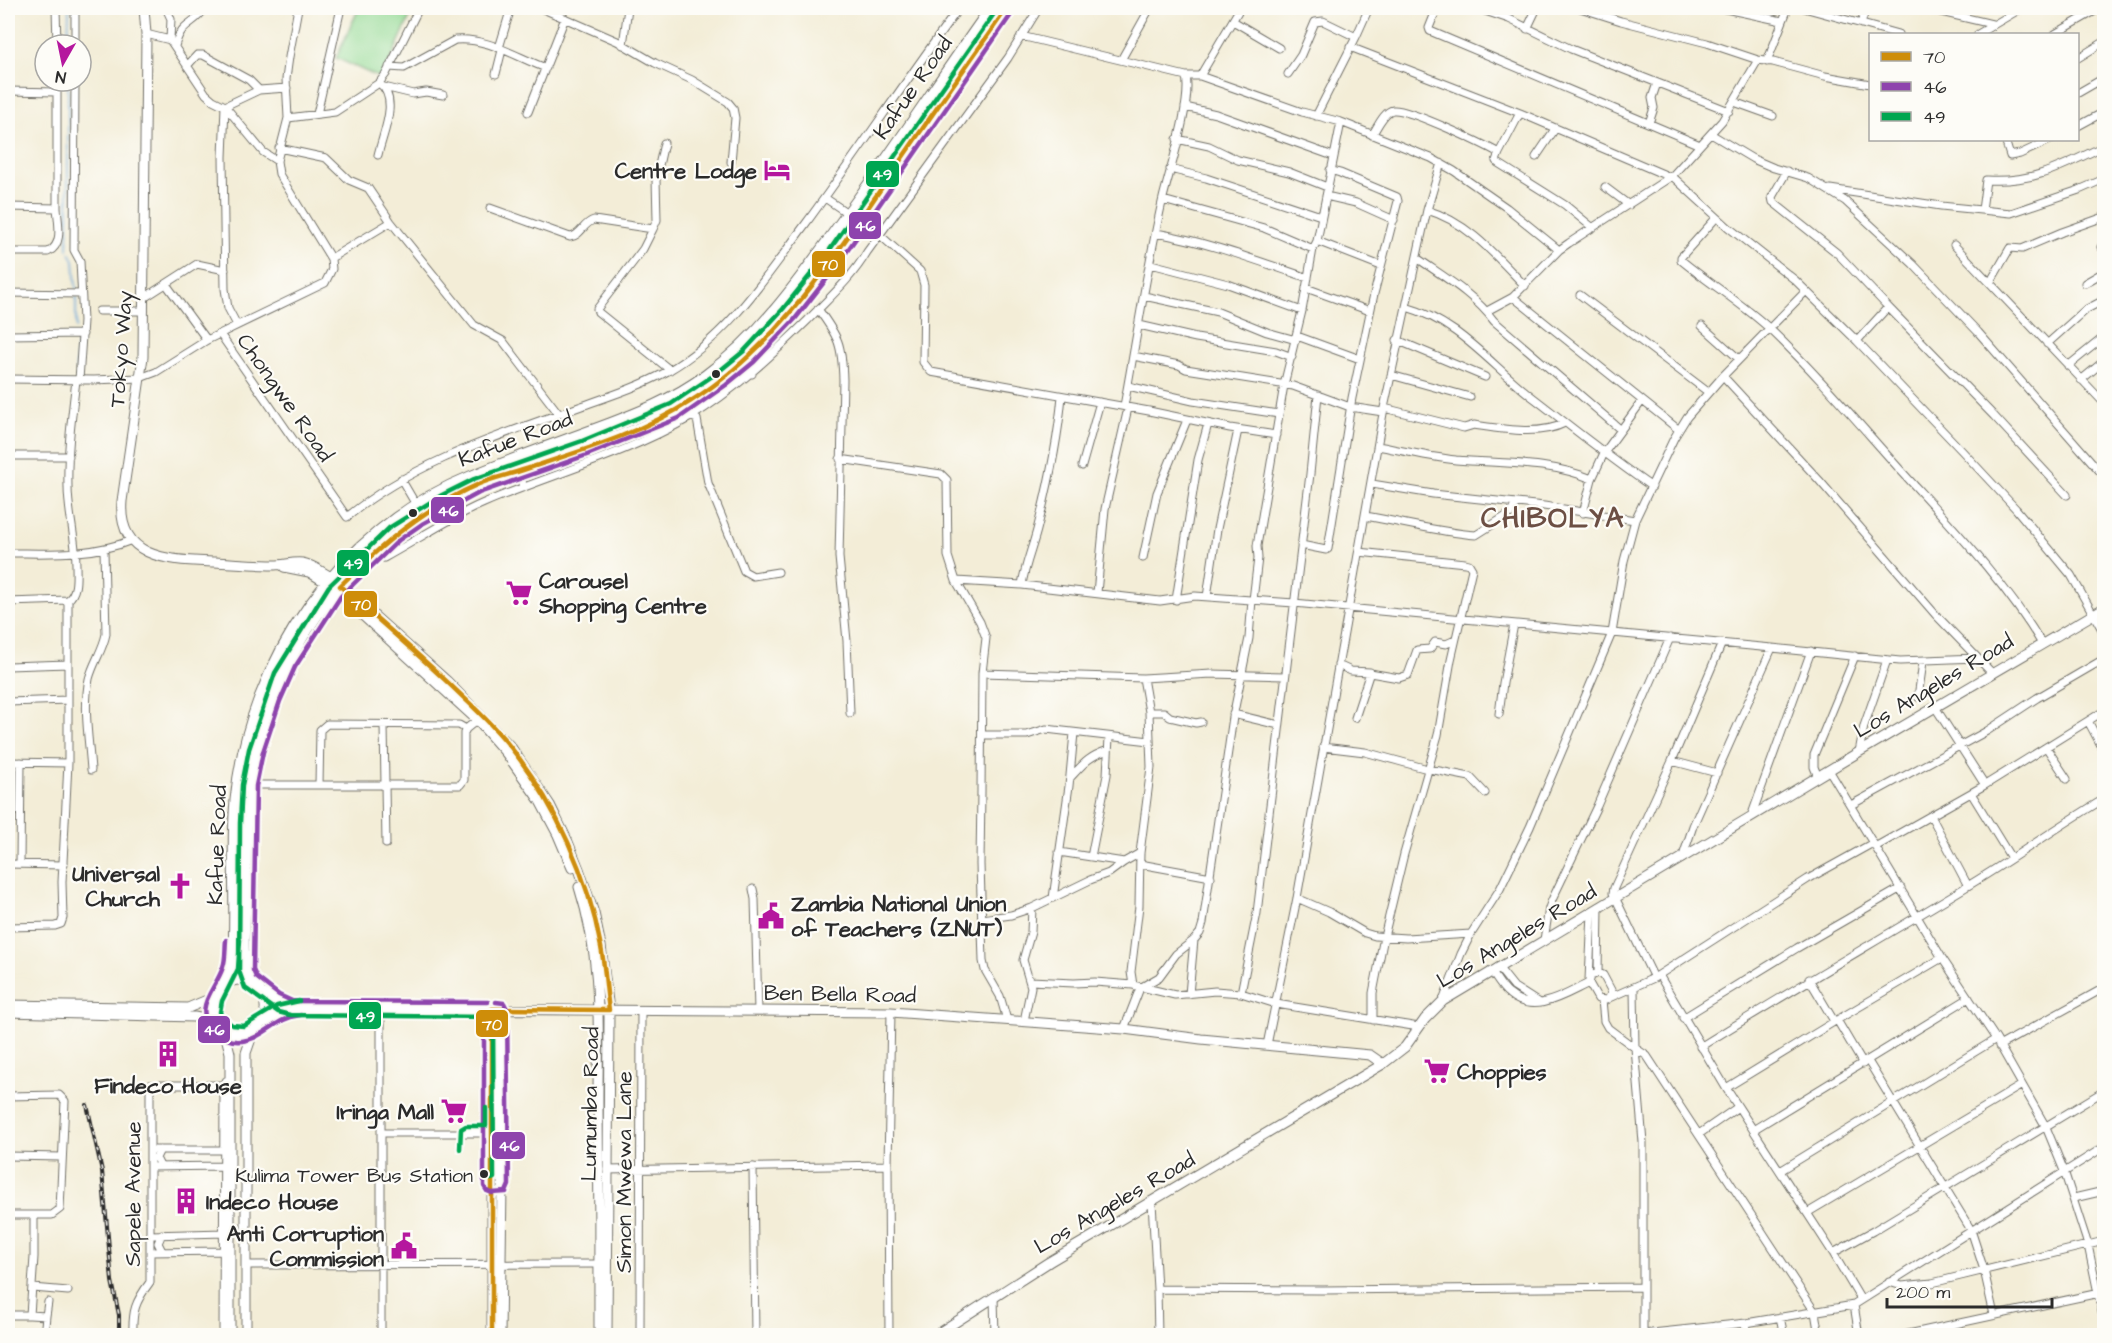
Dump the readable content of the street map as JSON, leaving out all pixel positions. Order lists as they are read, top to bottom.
{
  "streets": {
    "main road": [
      "Kafue Road",
      "Tokyo Way",
      "Los Angeles Road",
      "Ben Bella Road",
      "Lumumba Road"
    ],
    "street": ["Chongwe Road", "Simon Mwewa Lane", "Sapele Avenue"]
  },
  "crossings": [
    ["Kafue Road", "Ben Bella Road"],
    ["Kafue Road", "Lumumba Road"],
    ["Tokyo Way", "Chongwe Road"],
    ["Los Angeles Road", "Ben Bella Road"],
    ["Ben Bella Road", "Lumumba Road"],
    ["Ben Bella Road", "Simon Mwewa Lane"]
  ],
  "districts": ["CHIBOLYA"],
  "places": {
    "hotel": ["Centre Lodge"],
    "supermarket": ["Carousel Shopping Centre", "Choppies", "Iringa Mall"],
    "church": ["Universal Church"],
    "public building": ["Zambia National Union of Teachers (ZNUT)", "Anti Corruption Commission"],
    "building": ["Findeco House", "Indeco House"],
    "other": ["Kulima Tower Bus Station"]
  },
  "lines": ["transit line 70", "transit line 49", "transit line 46"],
  "legend": ["70", "46", "49"],
  "scale_bar": "200 m",
  "north": "bottom"
}
